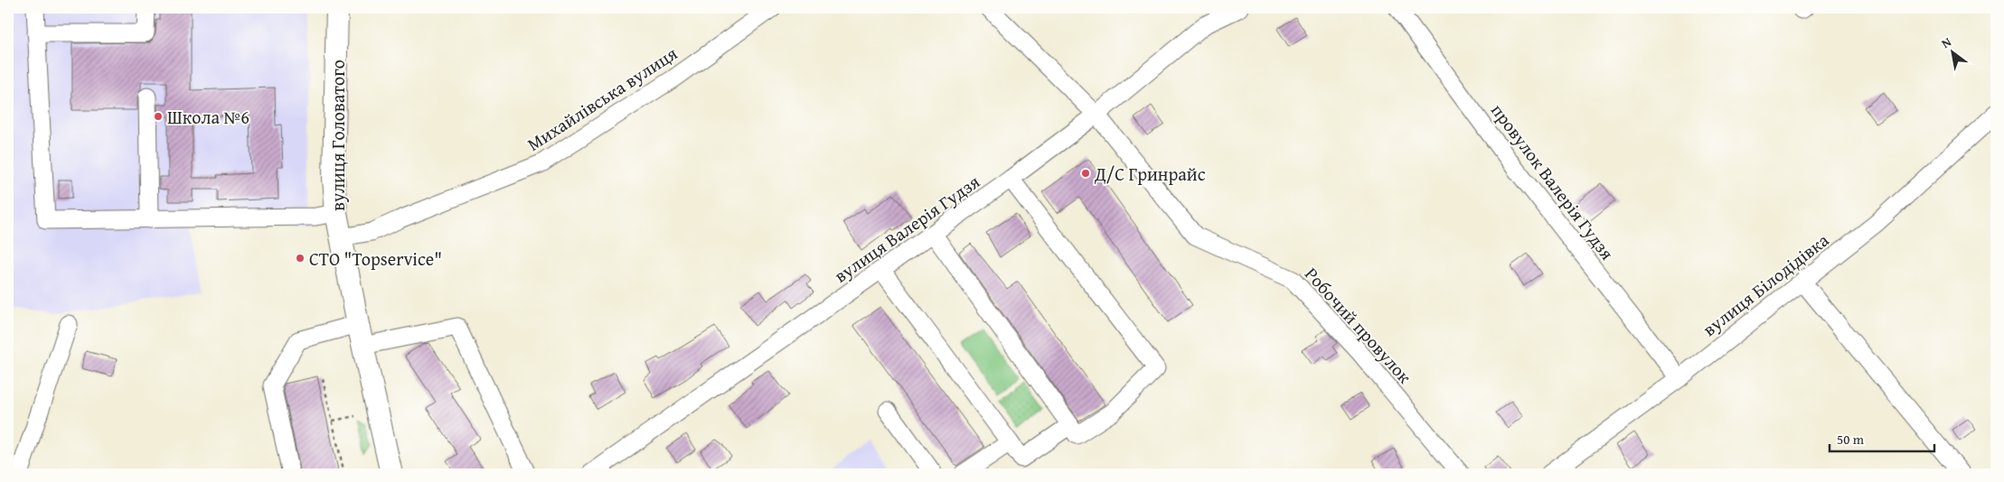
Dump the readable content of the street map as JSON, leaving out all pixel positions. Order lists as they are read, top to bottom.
{
  "streets": {
    "main road": ["вулиця Головатого"],
    "street": [
      "Михайлівська вулиця",
      "провулок Валерія Гудзя",
      "вулиця Валерія Гудзя",
      "вулиця Білодідівка",
      "Робочий провулок"
    ]
  },
  "crossings": [
    ["Михайлівська вулиця", "вулиця Головатого"],
    ["провулок Валерія Гудзя", "вулиця Білодідівка"],
    ["вулиця Валерія Гудзя", "Робочий провулок"]
  ],
  "places": ["Школа №6", "Д/С Гринрайс", "СТО \"Topservice\""],
  "scale_bar": "50 m",
  "north": "top left"
}
